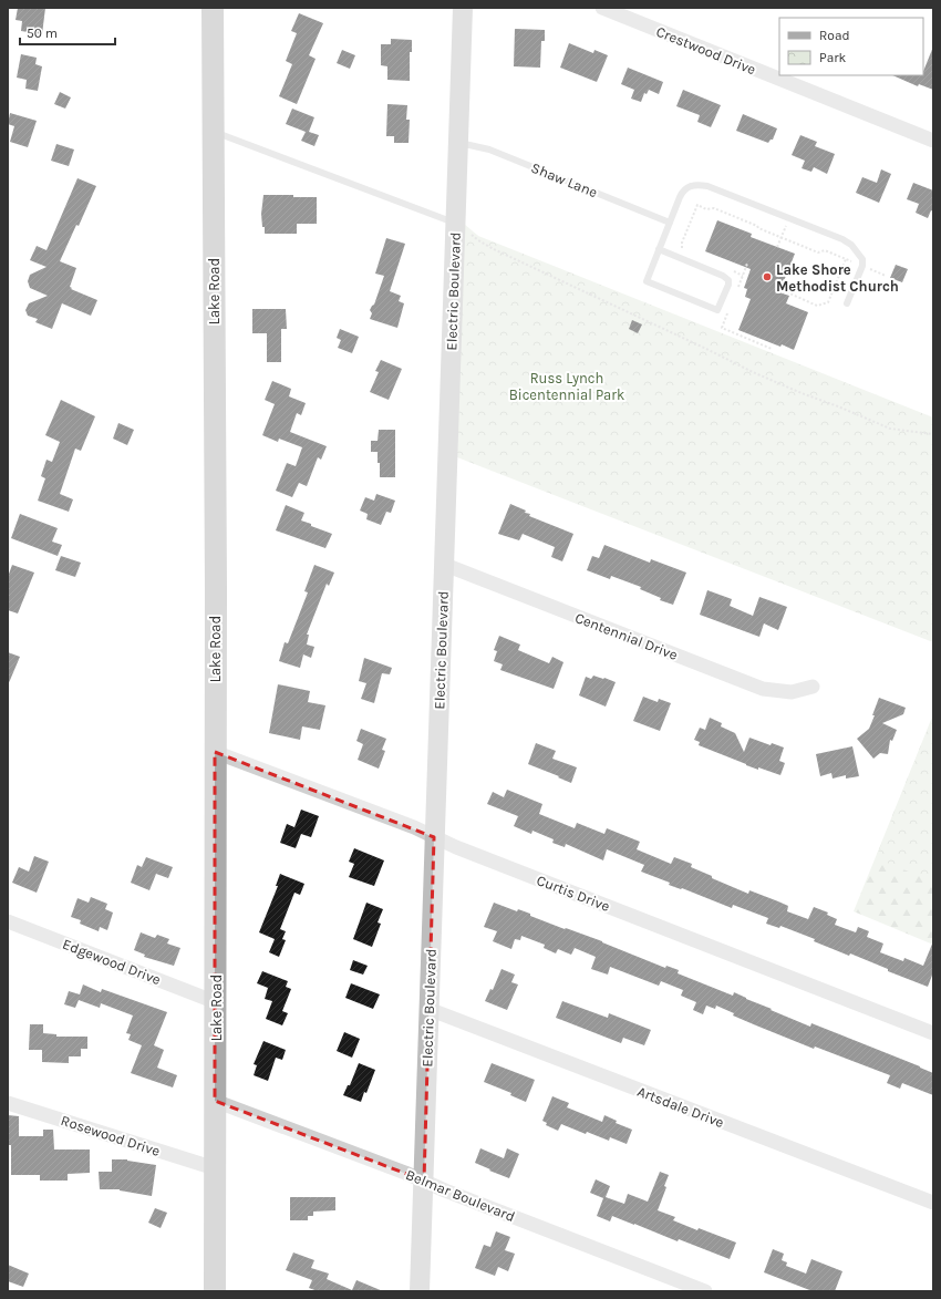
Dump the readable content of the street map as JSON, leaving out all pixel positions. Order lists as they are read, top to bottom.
{
  "streets": {
    "main road": ["Lake Road"],
    "street": [
      "Crestwood Drive",
      "Electric Boulevard",
      "Centennial Drive",
      "Curtis Drive",
      "Edgewood Drive",
      "Artsdale Drive",
      "Rosewood Drive",
      "Belmar Boulevard"
    ],
    "lane": ["Shaw Lane"]
  },
  "crossings": [
    ["Shaw Lane", "Electric Boulevard"],
    ["Lake Road", "Curtis Drive"],
    ["Lake Road", "Edgewood Drive"],
    ["Lake Road", "Rosewood Drive"],
    ["Lake Road", "Belmar Boulevard"],
    ["Electric Boulevard", "Centennial Drive"],
    ["Electric Boulevard", "Curtis Drive"],
    ["Electric Boulevard", "Artsdale Drive"],
    ["Electric Boulevard", "Belmar Boulevard"]
  ],
  "parks": ["Russ Lynch Bicentennial Park"],
  "places": ["Lake Shore Methodist Church"],
  "legend": ["Road", "Park"],
  "scale_bar": "50 m"
}
